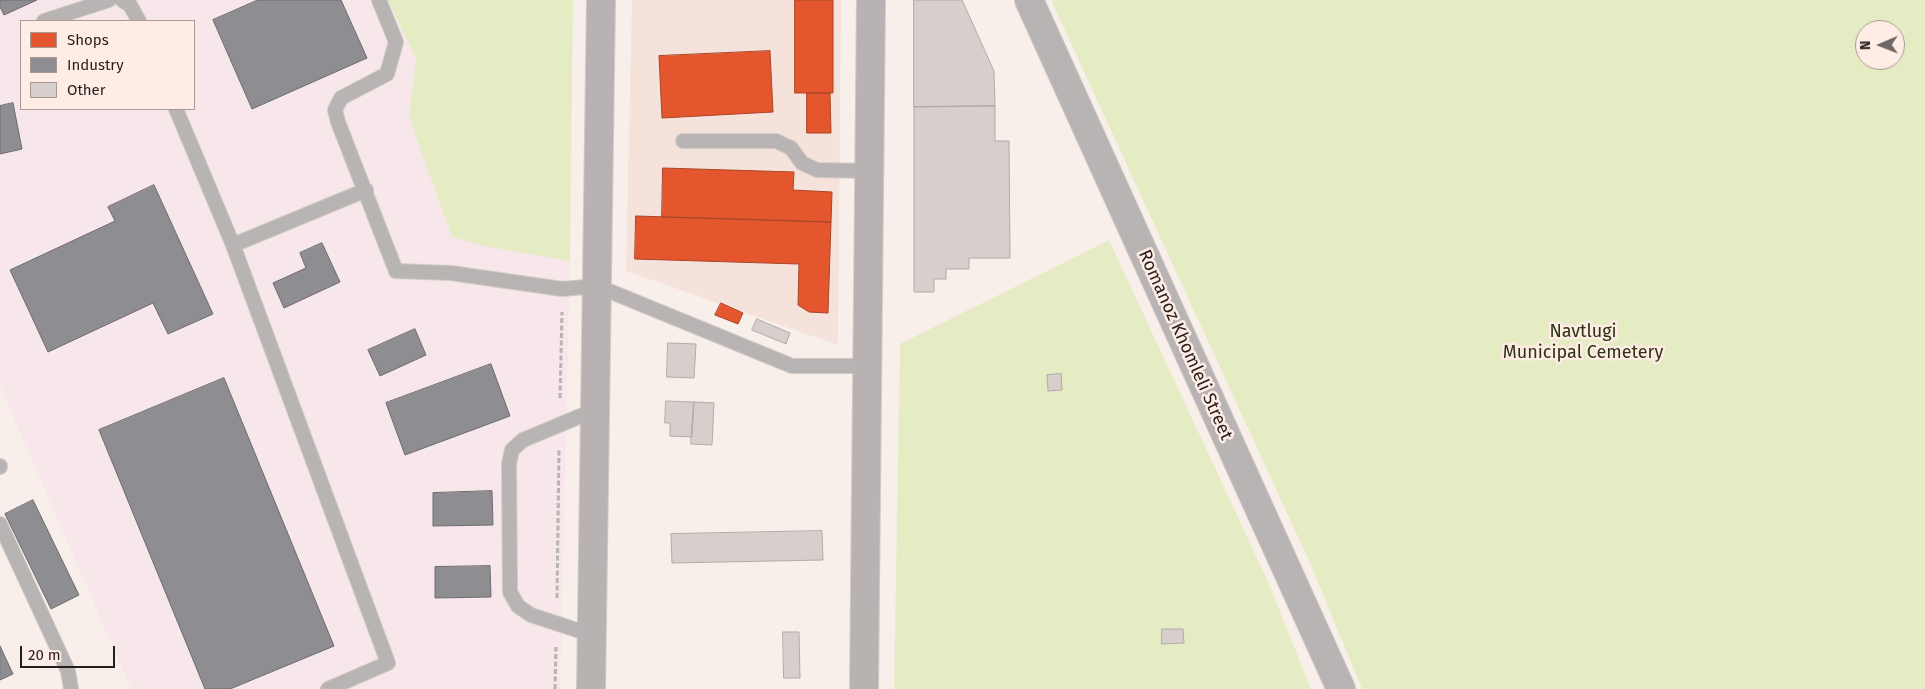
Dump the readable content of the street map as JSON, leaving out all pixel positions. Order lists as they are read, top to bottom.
{
  "streets": {
    "street": ["Romanoz Khomleli Street"]
  },
  "parks": ["Navtlugi Municipal Cemetery"],
  "legend": ["Shops", "Industry", "Other"],
  "scale_bar": "20 m",
  "north": "left"
}
